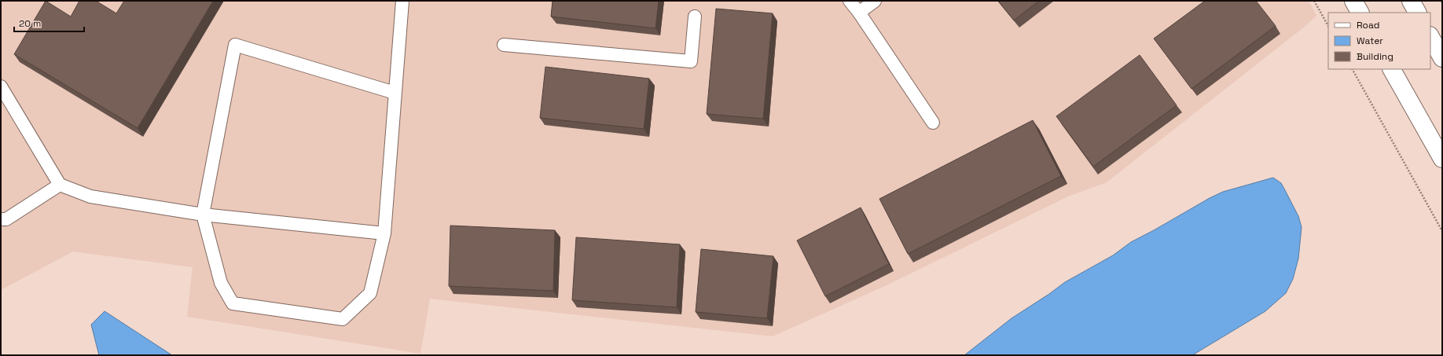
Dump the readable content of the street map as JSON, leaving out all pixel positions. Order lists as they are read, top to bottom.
{
  "legend": ["Road", "Water", "Building"],
  "scale_bar": "20 m"
}
